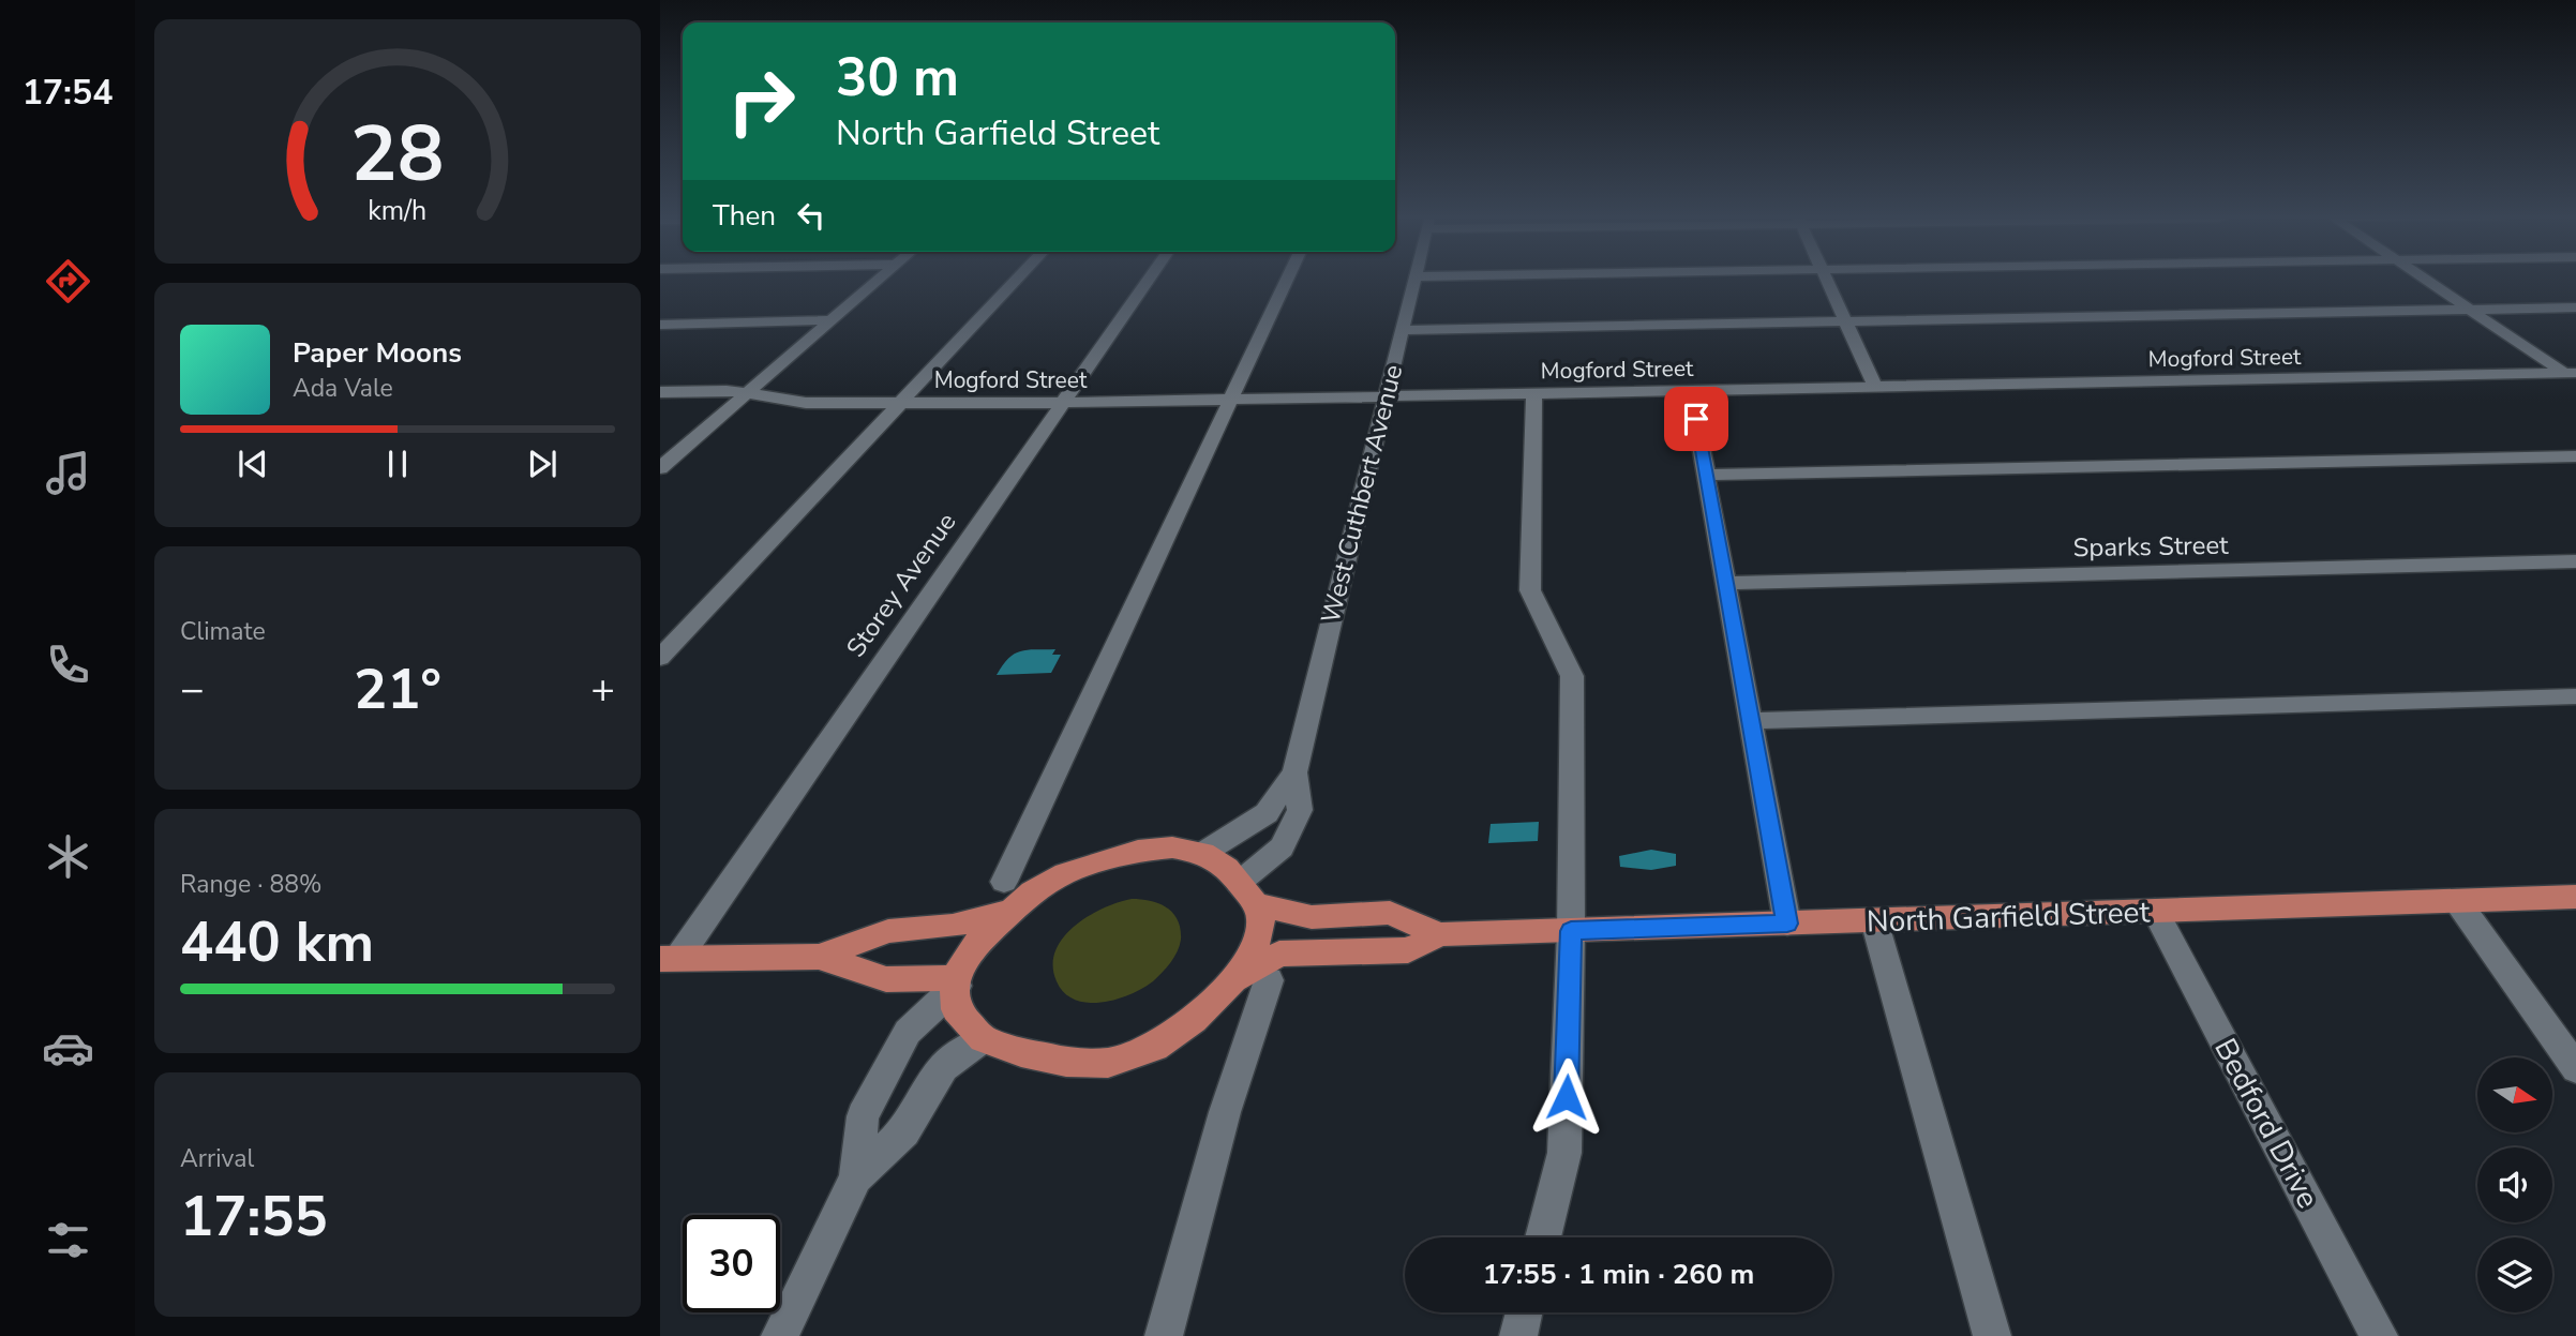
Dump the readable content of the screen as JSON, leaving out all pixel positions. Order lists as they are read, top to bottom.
{
  "streets": {
    "main road": ["North Garfield Street"],
    "street": [
      "Mogford Street",
      "West Cuthbert Avenue",
      "Sparks Street",
      "Storey Avenue",
      "Bedford Drive"
    ]
  },
  "crossings": [
    ["Mogford Street", "West Cuthbert Avenue"],
    ["Mogford Street", "Storey Avenue"],
    ["North Garfield Street", "Bedford Drive"]
  ],
  "north": "right",
  "page": {
    "tabs": "17:54",
    "turn": ["30 m", "North Garfield Street"],
    "then": "Then",
    "song": ["Paper Moons", "Ada Vale"],
    "tile": [
      "Climate",
      ["Range · 88%", "440 km"],
      ["Arrival", "17:55"]
    ],
    "heat": ["−", "21°", "+"],
    "limit": "30",
    "trip": "17:55 · 1 min · 260 m",
    "gauge": ["28", "km/h"]
  }
}
